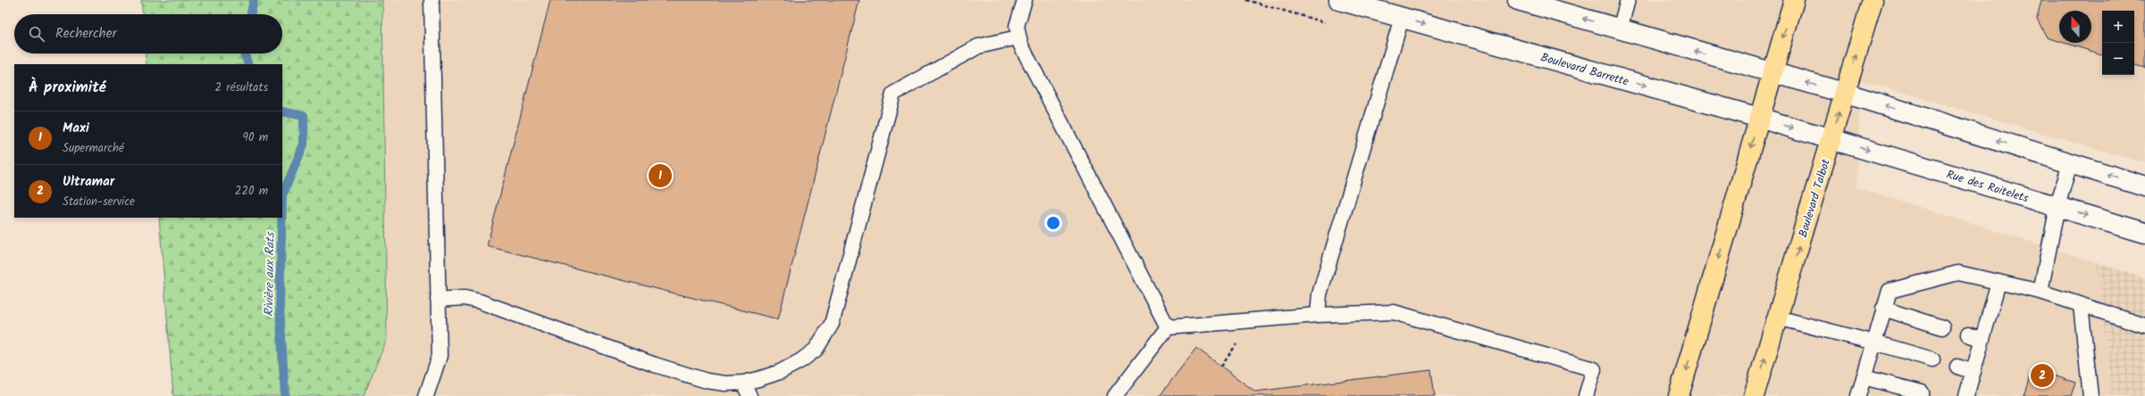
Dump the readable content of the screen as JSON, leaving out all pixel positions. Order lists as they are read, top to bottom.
{
  "streets": {
    "main road": ["Boulevard Barrette", "Rue des Roitelets", "Boulevard Talbot"]
  },
  "crossings": [
    ["Boulevard Barrette", "Rue des Roitelets"],
    ["Boulevard Barrette", "Boulevard Talbot"],
    ["Rue des Roitelets", "Boulevard Talbot"]
  ],
  "water": ["Rivière aux Rats"],
  "north": "top",
  "page": {
    "map_buttons": ["+", "−"],
    "search": "Rechercher",
    "heading": ["À proximité", "2 résultats"],
    "list": [
      {
        "mark": "1",
        "name": "Maxi",
        "note": "Supermarché",
        "value": "90 m"
      },
      {
        "mark": "2",
        "name": "Ultramar",
        "note": "Station-service",
        "value": "220 m"
      }
    ],
    "pins": ["1", "2"]
  }
}
